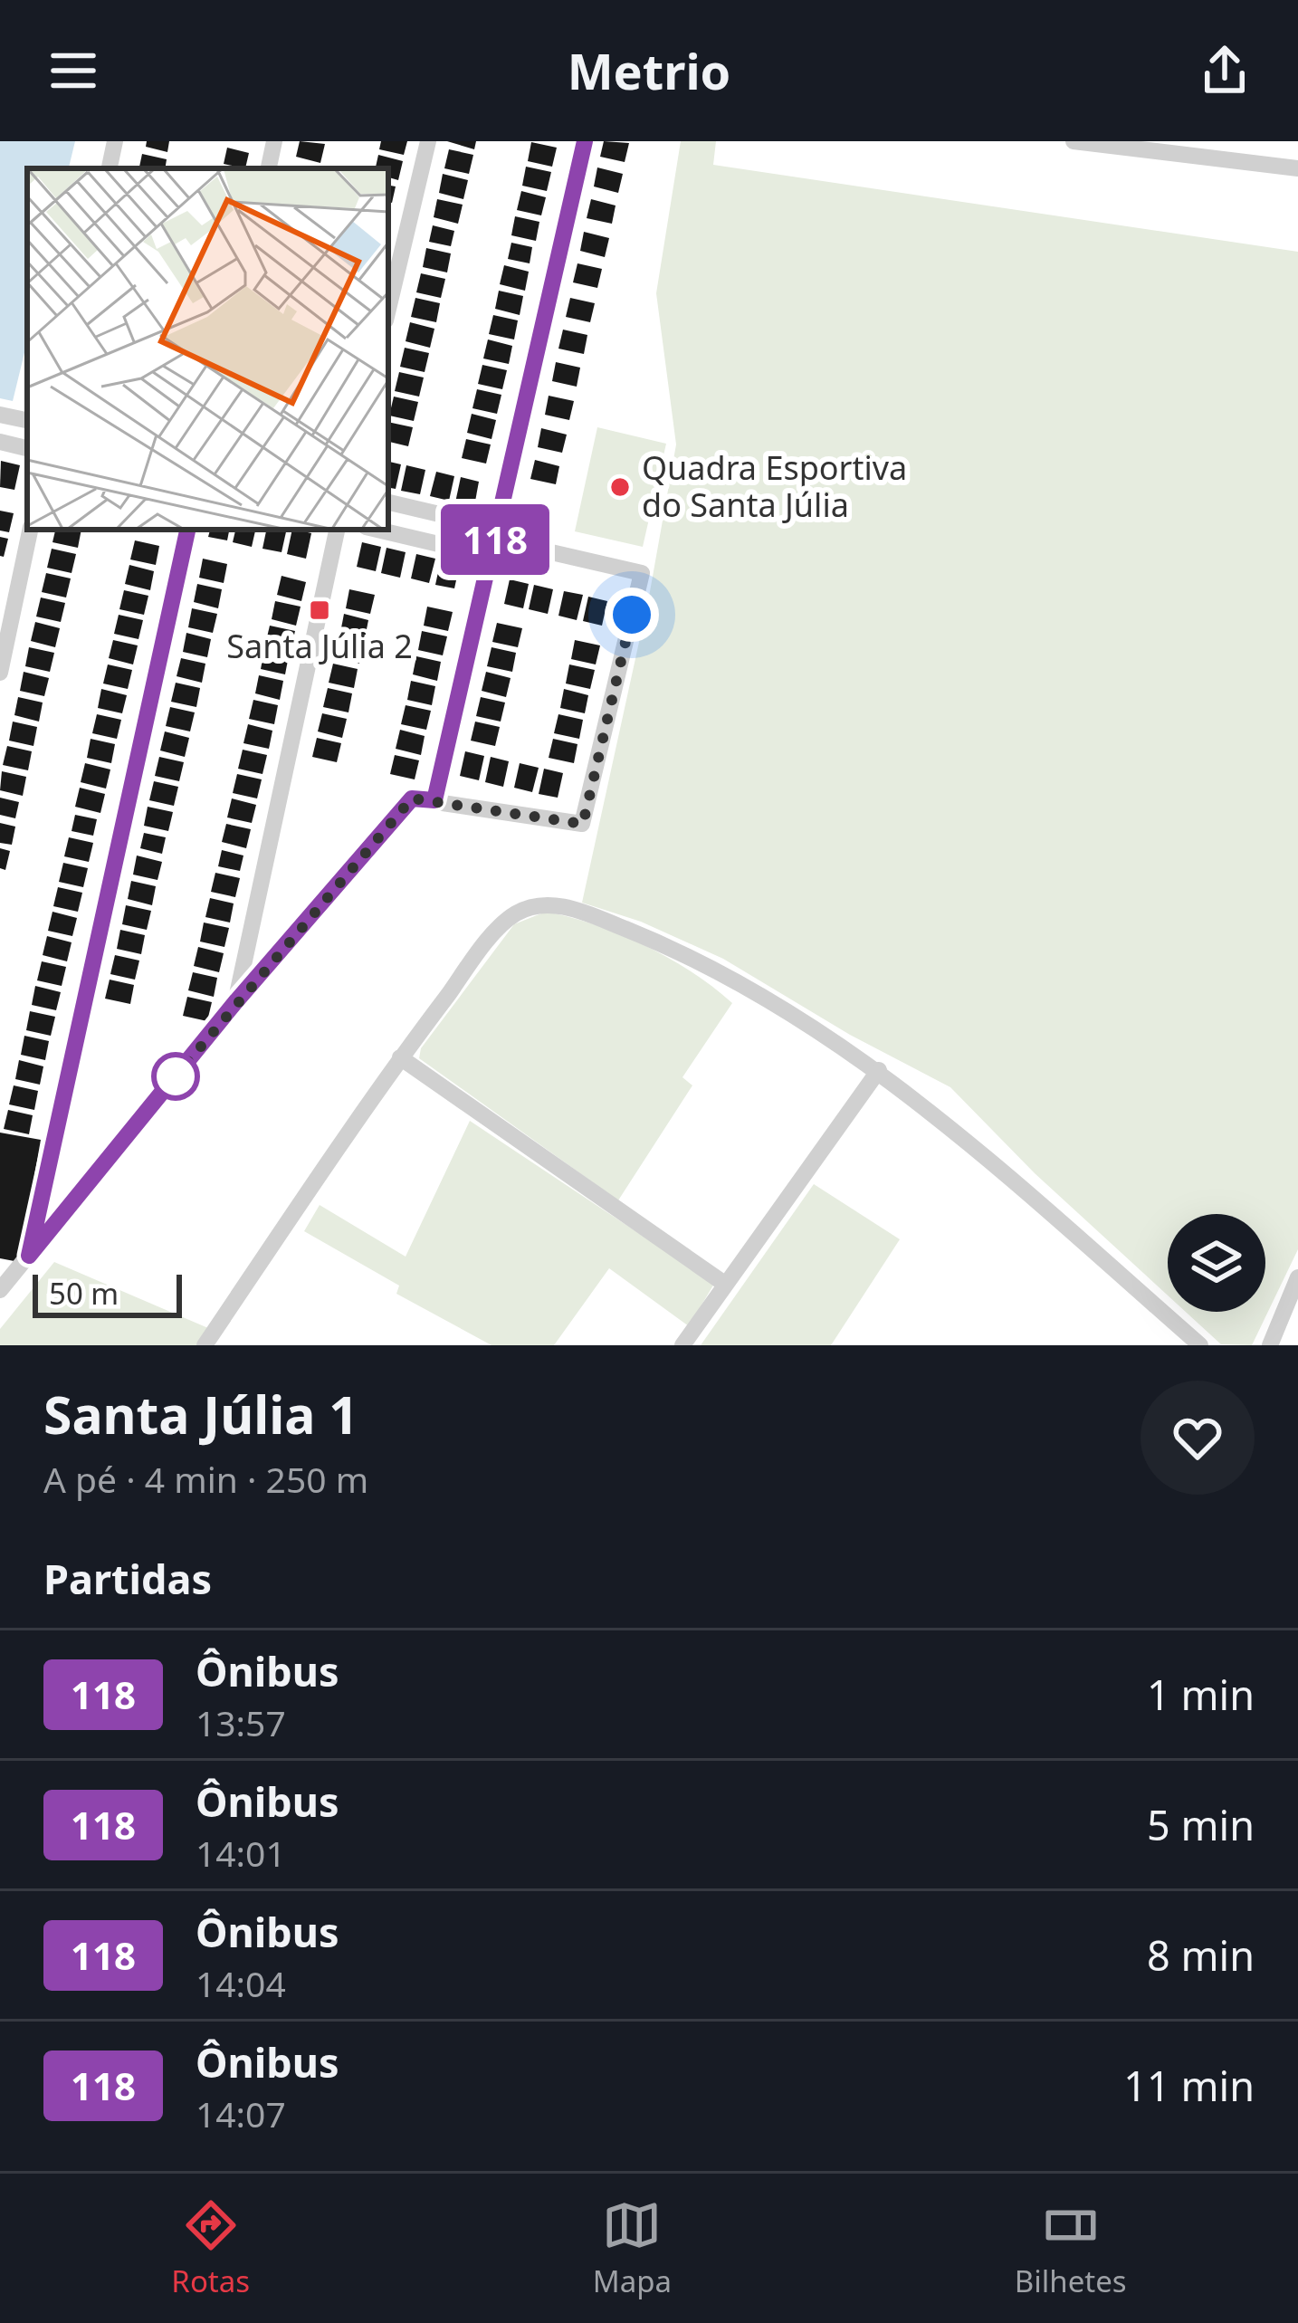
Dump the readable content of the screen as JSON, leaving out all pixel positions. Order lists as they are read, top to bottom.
{
  "places": {
    "other": ["Quadra Esportiva do Santa Júlia"],
    "transit": ["Santa Júlia 2"]
  },
  "lines": ["bus line 118"],
  "scale_bar": "50 m",
  "page": {
    "header": "Metrio",
    "on_map": "118",
    "scale": "50 m",
    "heading": [
      ["Santa Júlia 1", "A pé · 4 min · 250 m"],
      "Partidas"
    ],
    "list": [
      {
        "mark": "118",
        "name": "Ônibus",
        "note": "13:57",
        "value": "1 min"
      },
      {
        "mark": "118",
        "name": "Ônibus",
        "note": "14:01",
        "value": "5 min"
      },
      {
        "mark": "118",
        "name": "Ônibus",
        "note": "14:04",
        "value": "8 min"
      },
      {
        "mark": "118",
        "name": "Ônibus",
        "note": "14:07",
        "value": "11 min"
      }
    ],
    "tabs": ["Rotas", "Mapa", "Bilhetes"]
  }
}
